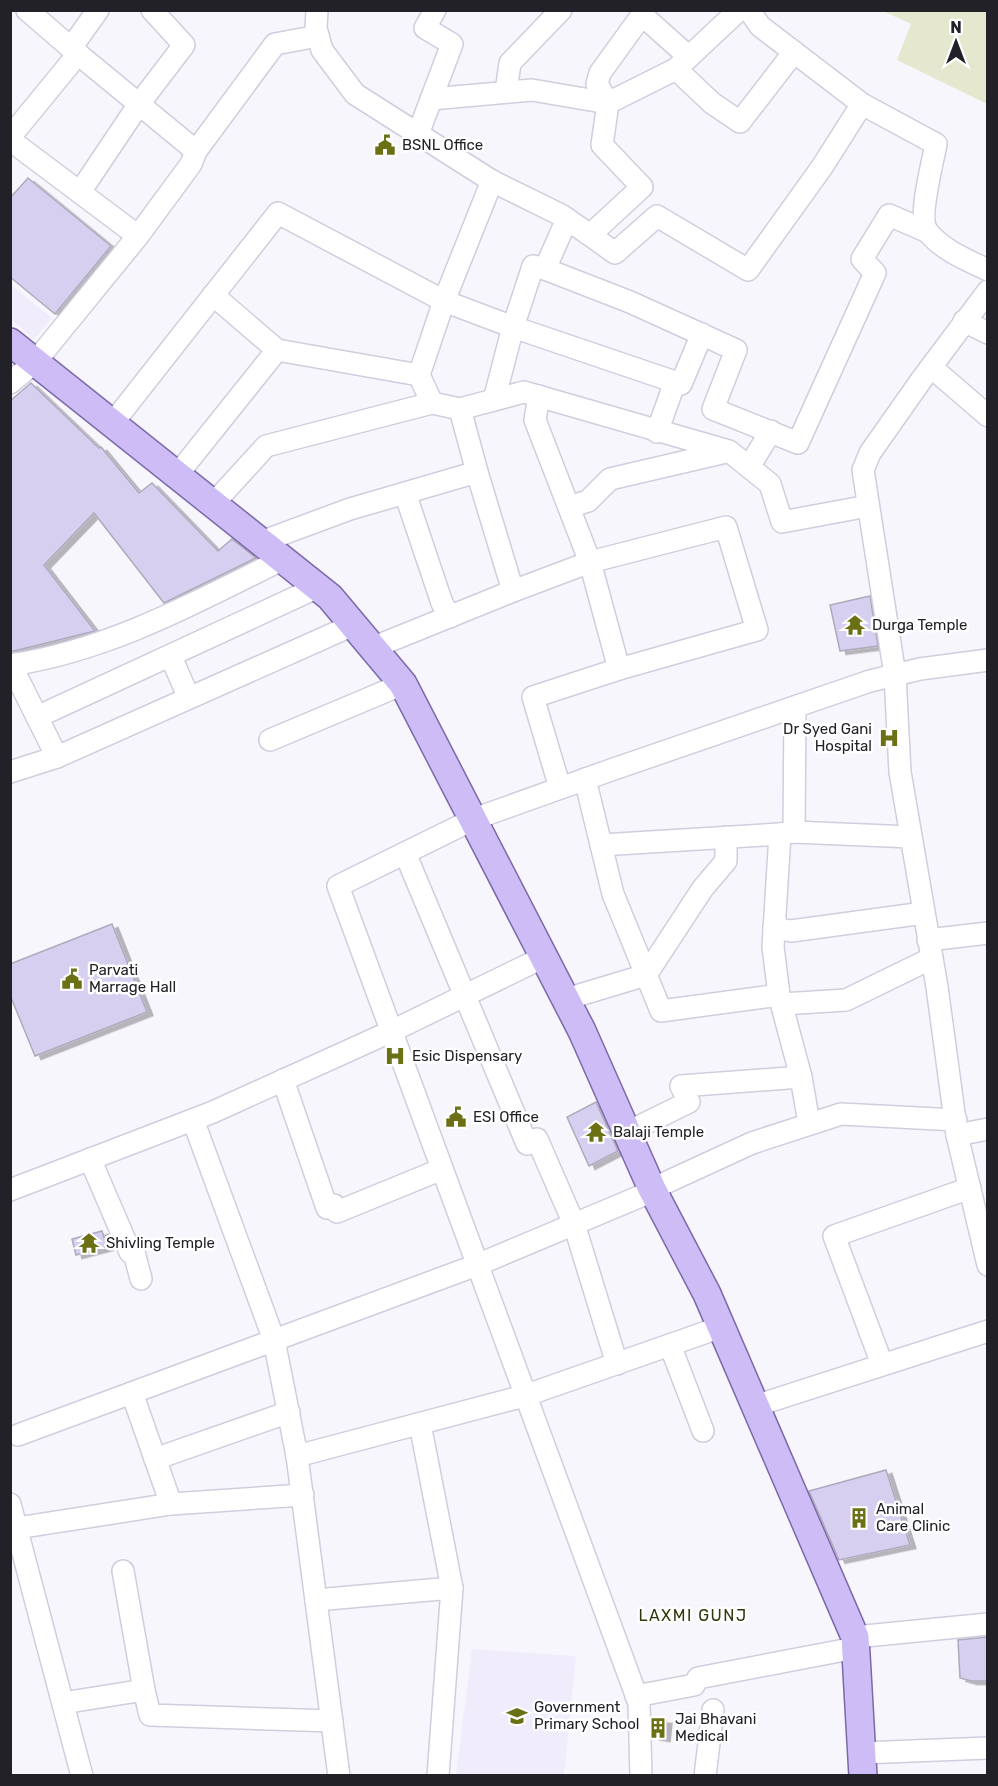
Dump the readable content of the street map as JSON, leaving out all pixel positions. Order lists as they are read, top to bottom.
{
  "districts": ["LAXMI GUNJ"],
  "places": {
    "public building": ["BSNL Office", "Parvati Marrage Hall", "ESI Office"],
    "temple": ["Durga Temple", "Balaji Temple", "Shivling Temple"],
    "hospital": ["Dr Syed Gani Hospital", "Esic Dispensary"],
    "building": ["Animal Care Clinic", "Jai Bhavani Medical"],
    "school or university": ["Government Primary School"]
  },
  "north": "top"
}
